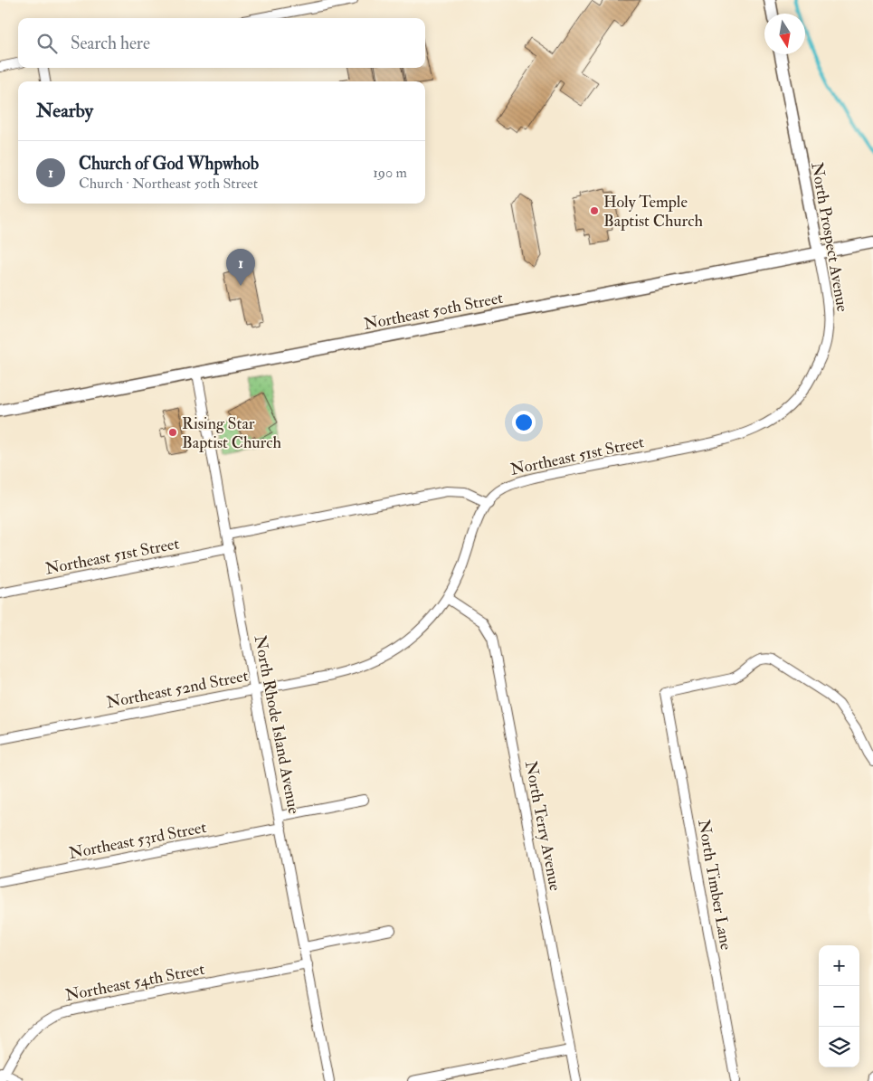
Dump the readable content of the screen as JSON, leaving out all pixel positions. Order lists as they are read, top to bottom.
{
  "streets": {
    "street": [
      "North Prospect Avenue",
      "Northeast 50th Street",
      "Northeast 51st Street",
      "Northeast 52nd Street",
      "North Rhode Island Avenue",
      "North Terry Avenue",
      "Northeast 53rd Street",
      "North Timber Lane",
      "Northeast 54th Street"
    ]
  },
  "crossings": [
    ["North Prospect Avenue", "Northeast 50th Street"],
    ["North Prospect Avenue", "Northeast 51st Street"],
    ["Northeast 50th Street", "North Rhode Island Avenue"],
    ["Northeast 51st Street", "Northeast 52nd Street"],
    ["Northeast 51st Street", "North Rhode Island Avenue"],
    ["Northeast 52nd Street", "North Rhode Island Avenue"],
    ["Northeast 52nd Street", "North Terry Avenue"],
    ["North Rhode Island Avenue", "Northeast 53rd Street"],
    ["North Rhode Island Avenue", "Northeast 54th Street"]
  ],
  "places": ["Holy Temple Baptist Church", "Rising Star Baptist Church"],
  "north": "bottom",
  "page": {
    "search": "Search here",
    "heading": "Nearby",
    "list": [
      {
        "mark": "1",
        "name": "Church of God Whpwhob",
        "note": "Church · Northeast 50th Street",
        "value": "190 m"
      }
    ],
    "pins": "1",
    "map_buttons": ["+", "−"]
  }
}
